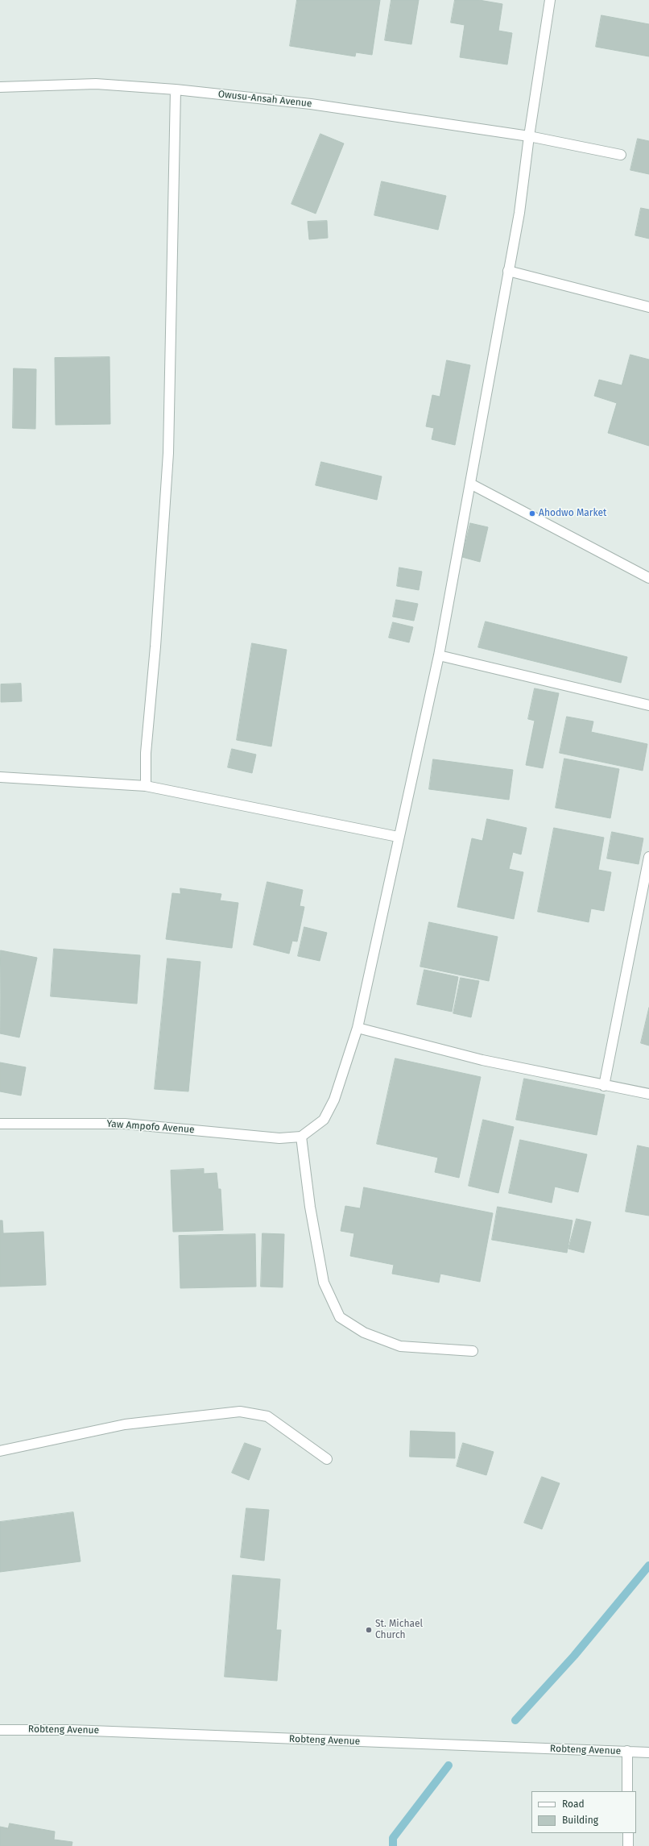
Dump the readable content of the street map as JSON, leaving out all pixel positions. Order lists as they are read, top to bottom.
{
  "streets": {
    "street": ["Owusu-Ansah Avenue", "Yaw Ampofo Avenue", "Robteng Avenue"]
  },
  "places": ["Ahodwo Market", "St. Michael Church"],
  "legend": ["Road", "Building"]
}
